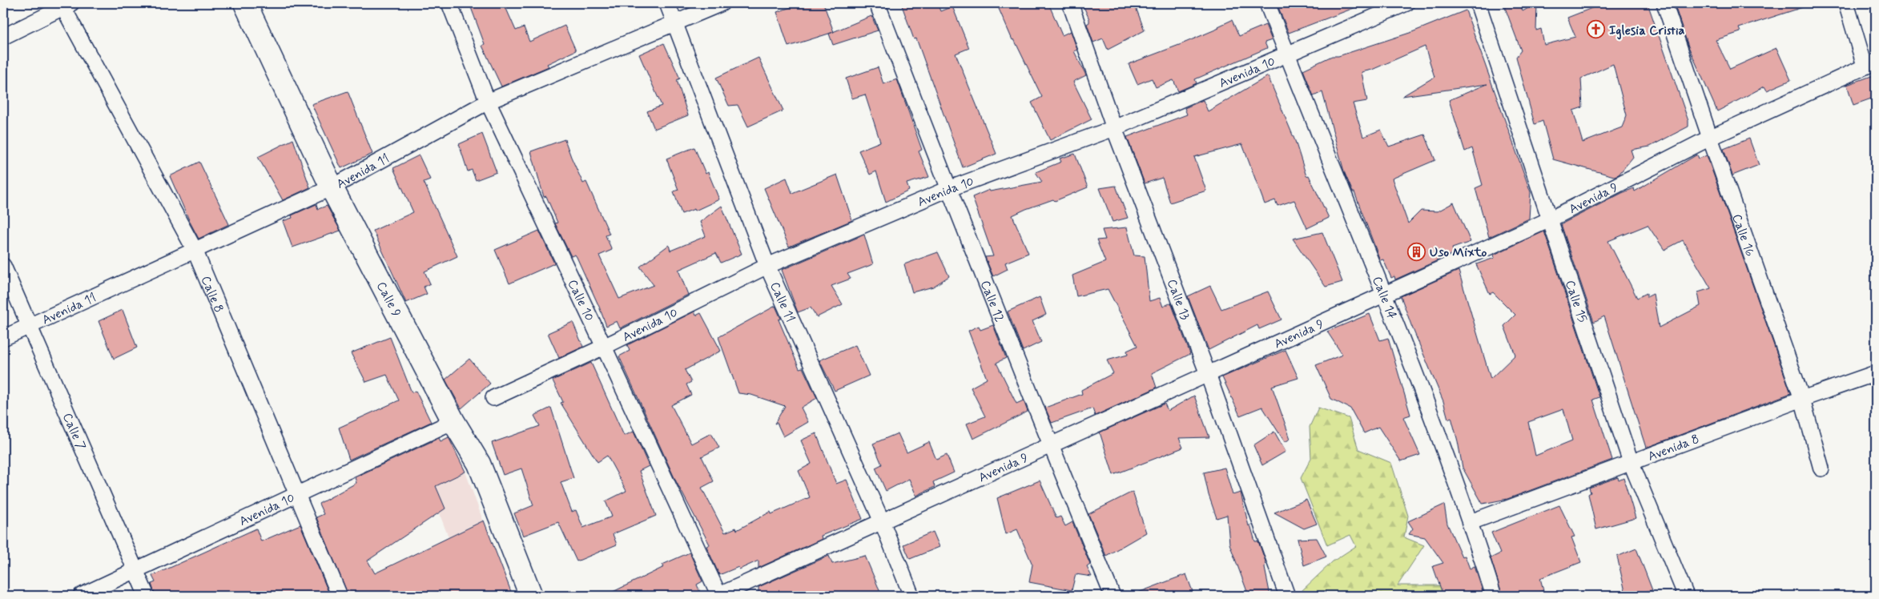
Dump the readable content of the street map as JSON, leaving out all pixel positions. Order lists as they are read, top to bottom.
{
  "streets": {
    "street": [
      "Avenida 10",
      "Avenida 11",
      "Avenida 9",
      "Calle 16",
      "Calle 8",
      "Calle 14",
      "Calle 9",
      "Calle 13",
      "Calle 10",
      "Calle 12",
      "Calle 15",
      "Calle 11",
      "Calle 7",
      "Avenida 8"
    ]
  },
  "crossings": [
    ["Avenida 10", "Calle 8"],
    ["Avenida 10", "Calle 14"],
    ["Avenida 10", "Calle 9"],
    ["Avenida 10", "Calle 13"],
    ["Avenida 10", "Calle 10"],
    ["Avenida 10", "Calle 12"],
    ["Avenida 10", "Calle 11"],
    ["Avenida 10", "Calle 7"],
    ["Avenida 11", "Calle 8"],
    ["Avenida 11", "Calle 9"],
    ["Avenida 11", "Calle 10"],
    ["Avenida 11", "Calle 11"],
    ["Avenida 11", "Calle 7"],
    ["Avenida 9", "Calle 16"],
    ["Avenida 9", "Calle 14"],
    ["Avenida 9", "Calle 13"],
    ["Avenida 9", "Calle 10"],
    ["Avenida 9", "Calle 12"],
    ["Avenida 9", "Calle 15"],
    ["Avenida 9", "Calle 11"],
    ["Calle 16", "Avenida 8"],
    ["Calle 14", "Avenida 8"],
    ["Calle 15", "Avenida 8"]
  ],
  "places": {
    "church": ["Iglesia Cristia"],
    "building": ["Uso Mixto"]
  }
}
